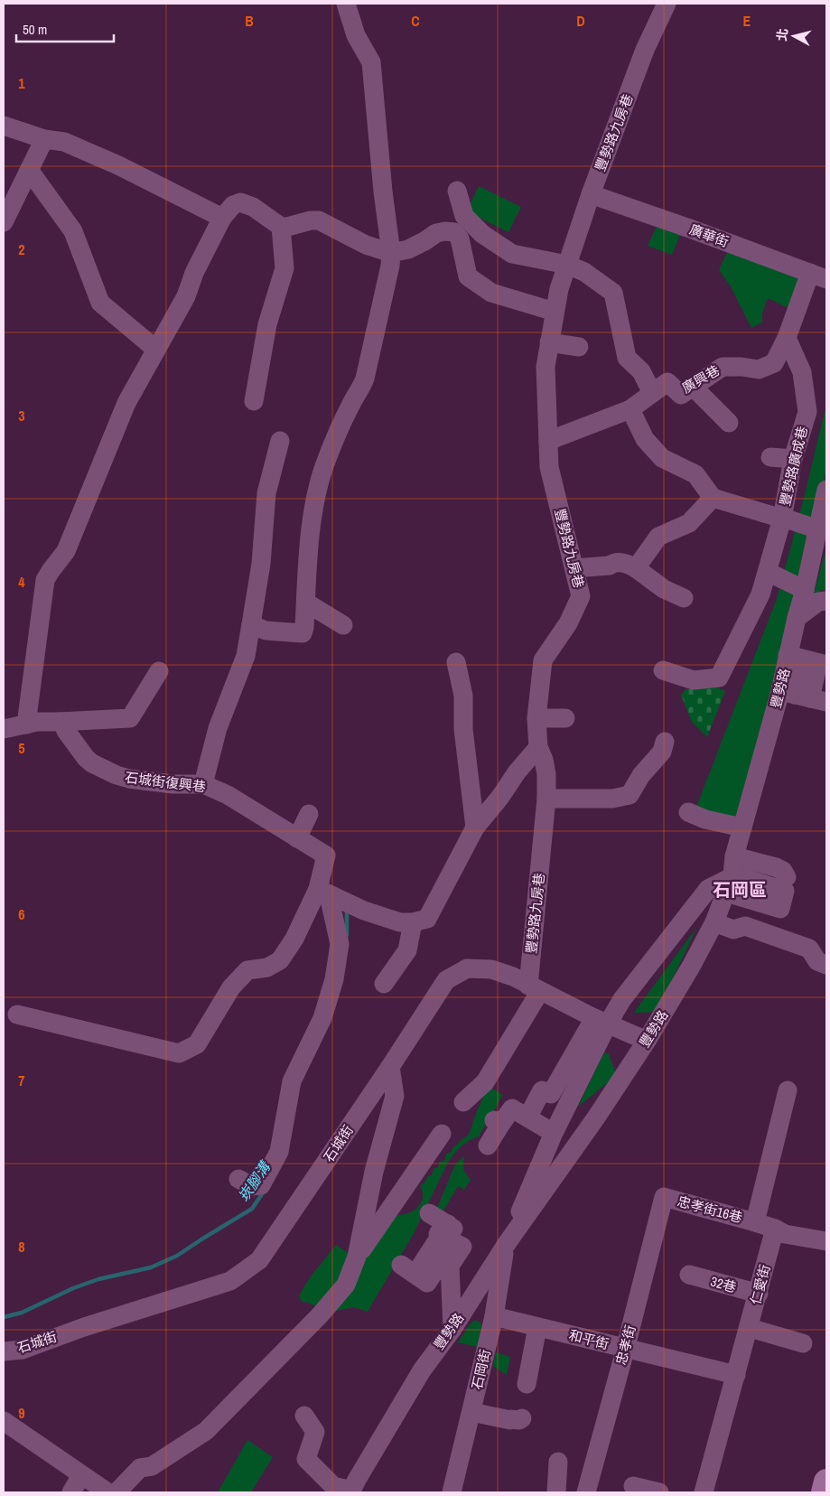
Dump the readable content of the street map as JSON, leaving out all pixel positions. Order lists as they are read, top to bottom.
{
  "streets": {
    "street": [
      "豐勢路九房巷",
      "廣華街",
      "廣興巷",
      "豐勢路廣成巷",
      "豐勢路",
      "石城街復興巷",
      "石城街",
      "忠孝街16巷",
      "32巷",
      "仁愛街",
      "和平街",
      "忠孝街",
      "石岡街"
    ]
  },
  "crossings": [
    ["豐勢路九房巷", "廣華街"],
    ["豐勢路九房巷", "廣興巷"],
    ["豐勢路九房巷", "石城街"],
    ["廣華街", "廣興巷"],
    ["廣興巷", "豐勢路廣成巷"],
    ["豐勢路", "石城街"],
    ["豐勢路", "石岡街"],
    ["忠孝街16巷", "忠孝街"],
    ["32巷", "仁愛街"],
    ["仁愛街", "和平街"],
    ["和平街", "忠孝街"],
    ["和平街", "石岡街"]
  ],
  "districts": ["石岡區"],
  "water": ["崁腳溝"],
  "scale_bar": "50 m",
  "north": "left",
  "grid": {
    "columns": [
      "B",
      "C",
      "D",
      "E"
    ],
    "rows": [
      "1",
      "2",
      "3",
      "4",
      "5",
      "6",
      "7",
      "8",
      "9"
    ]
  }
}
